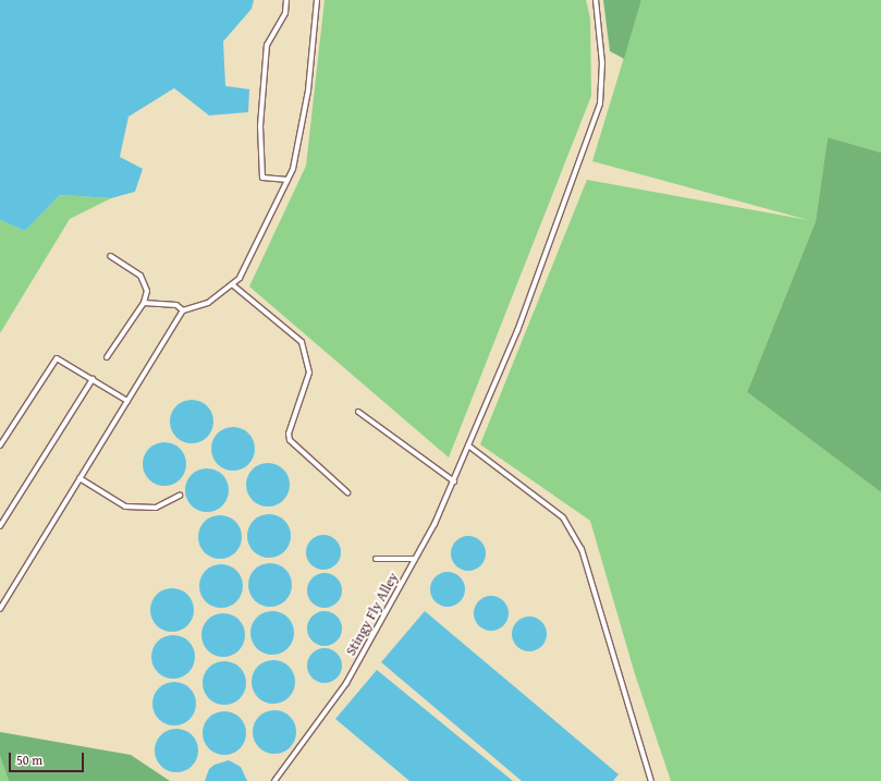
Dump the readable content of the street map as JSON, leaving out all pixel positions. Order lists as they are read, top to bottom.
{
  "streets": {
    "lane": ["Stingy Fly Alley"]
  },
  "scale_bar": "50 m"
}
